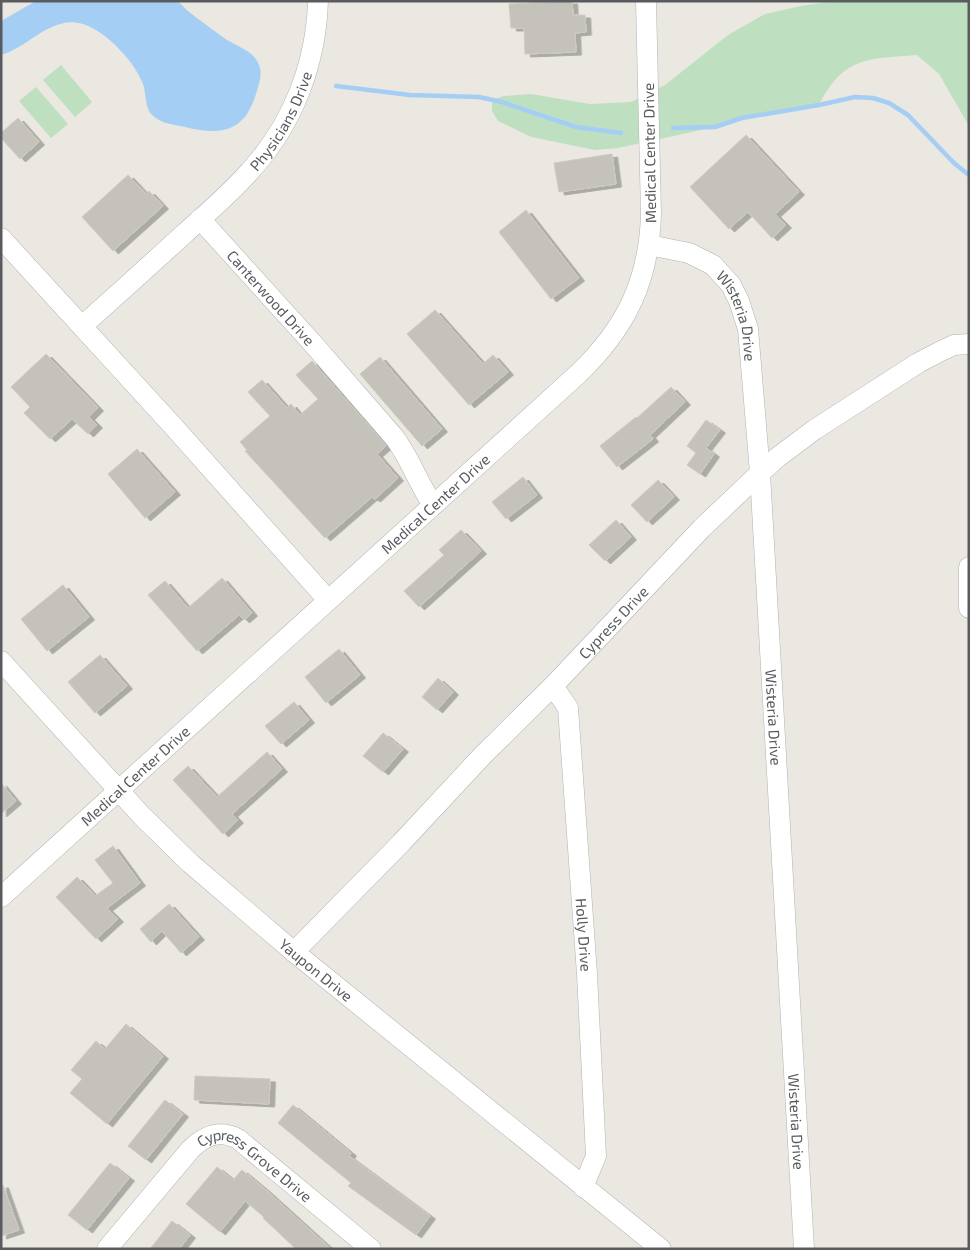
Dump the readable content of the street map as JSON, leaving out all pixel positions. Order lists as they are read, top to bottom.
{
  "streets": {
    "street": [
      "Physicians Drive",
      "Medical Center Drive",
      "Canterwood Drive",
      "Wisteria Drive",
      "Cypress Drive",
      "Holly Drive",
      "Yaupon Drive",
      "Cypress Grove Drive"
    ]
  },
  "crossings": [
    ["Physicians Drive", "Canterwood Drive"],
    ["Medical Center Drive", "Canterwood Drive"],
    ["Medical Center Drive", "Wisteria Drive"],
    ["Medical Center Drive", "Yaupon Drive"],
    ["Wisteria Drive", "Cypress Drive"],
    ["Cypress Drive", "Holly Drive"],
    ["Cypress Drive", "Yaupon Drive"],
    ["Holly Drive", "Yaupon Drive"]
  ]
}
